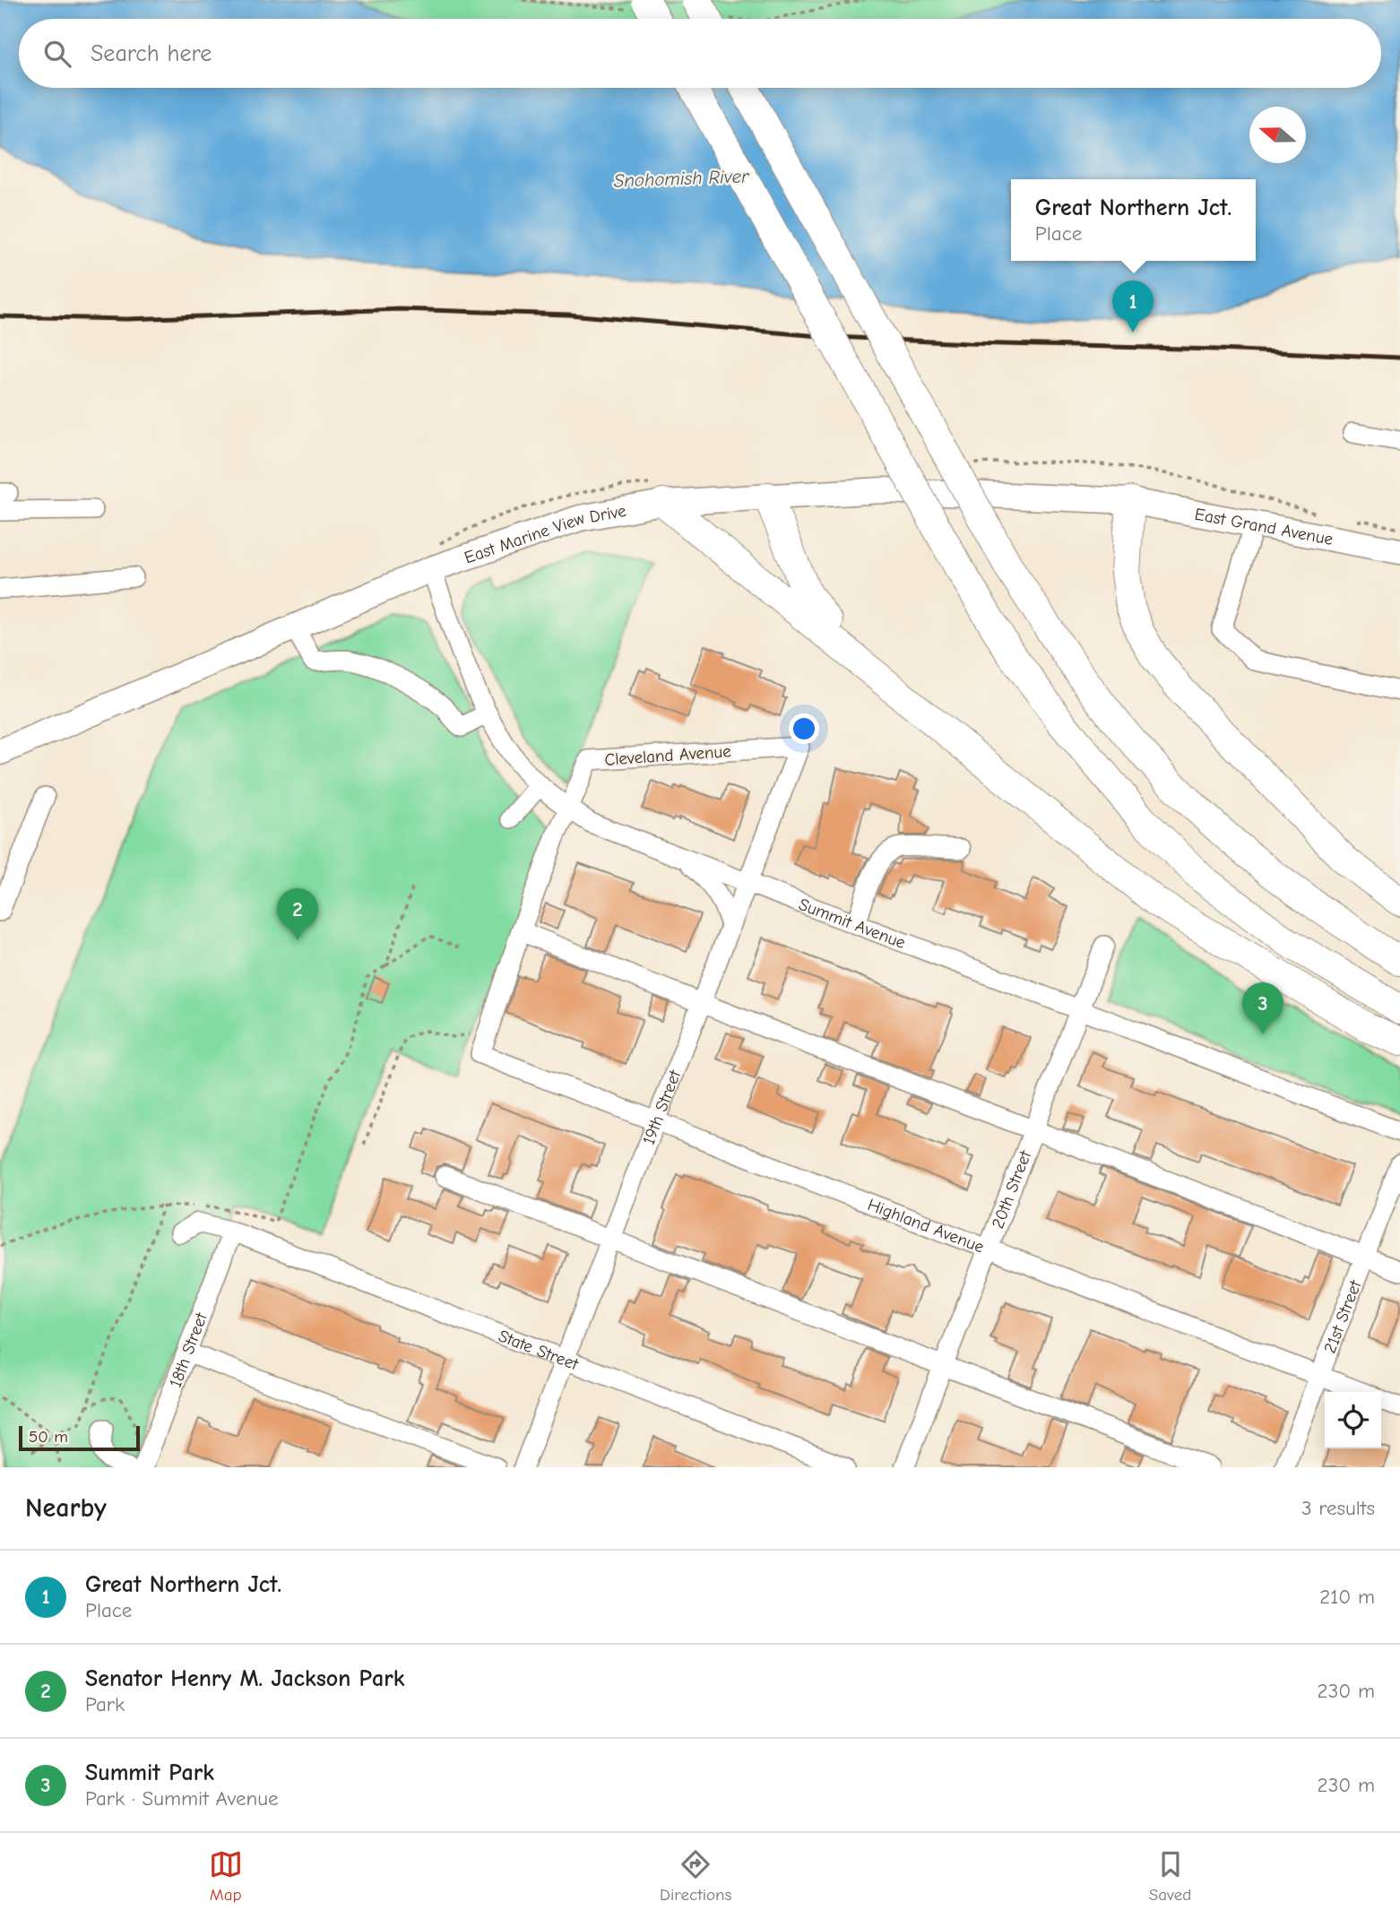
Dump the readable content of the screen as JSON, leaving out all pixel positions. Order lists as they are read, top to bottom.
{
  "streets": {
    "main road": ["East Grand Avenue", "East Marine View Drive"],
    "street": [
      "Cleveland Avenue",
      "Summit Avenue",
      "19th Street",
      "20th Street",
      "Highland Avenue",
      "21st Street",
      "18th Street",
      "State Street"
    ]
  },
  "crossings": [
    ["East Grand Avenue", "East Marine View Drive"],
    ["East Marine View Drive", "Summit Avenue"],
    ["Cleveland Avenue", "Summit Avenue"],
    ["Cleveland Avenue", "19th Street"],
    ["Summit Avenue", "19th Street"],
    ["Summit Avenue", "20th Street"],
    ["19th Street", "Highland Avenue"],
    ["19th Street", "State Street"],
    ["20th Street", "Highland Avenue"],
    ["Highland Avenue", "21st Street"],
    ["18th Street", "State Street"]
  ],
  "water": ["Snohomish River"],
  "scale_bar": "50 m",
  "north": "left",
  "page": {
    "search": "Search here",
    "popup": ["Great Northern Jct.", "Place"],
    "pins": ["1", "2", "3"],
    "scale": "50 m",
    "heading": ["Nearby", "3 results"],
    "list": [
      {
        "mark": "1",
        "name": "Great Northern Jct.",
        "note": "Place",
        "value": "210 m"
      },
      {
        "mark": "2",
        "name": "Senator Henry M. Jackson Park",
        "note": "Park",
        "value": "230 m"
      },
      {
        "mark": "3",
        "name": "Summit Park",
        "note": "Park · Summit Avenue",
        "value": "230 m"
      }
    ],
    "nav": ["Map", "Directions", "Saved"]
  }
}
